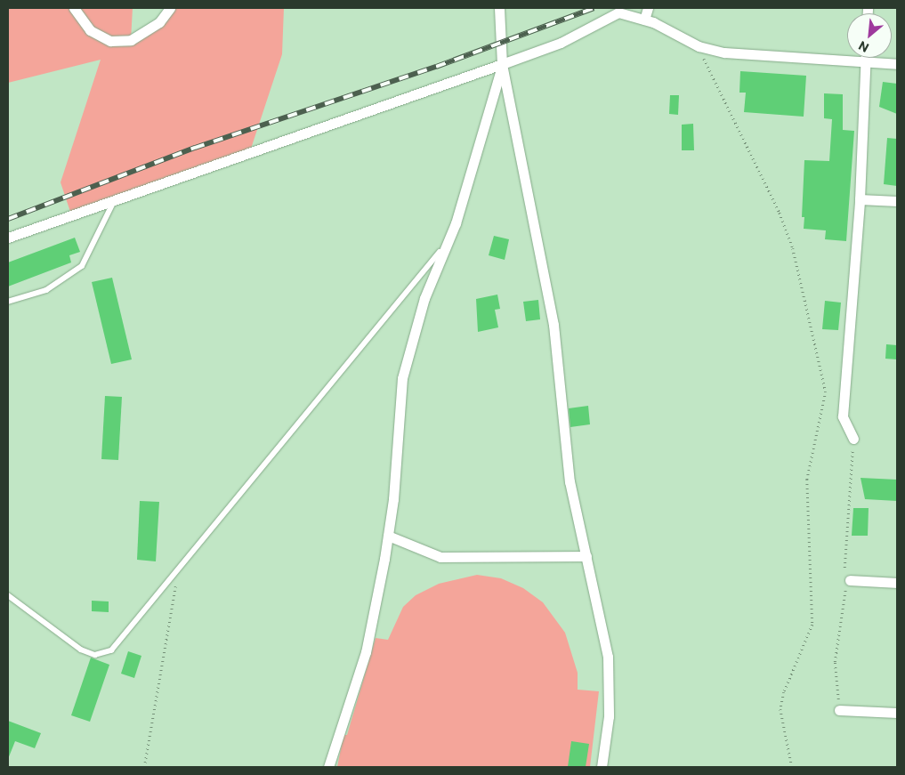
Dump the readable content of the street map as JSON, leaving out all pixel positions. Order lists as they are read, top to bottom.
{
  "north": "bottom left"
}
